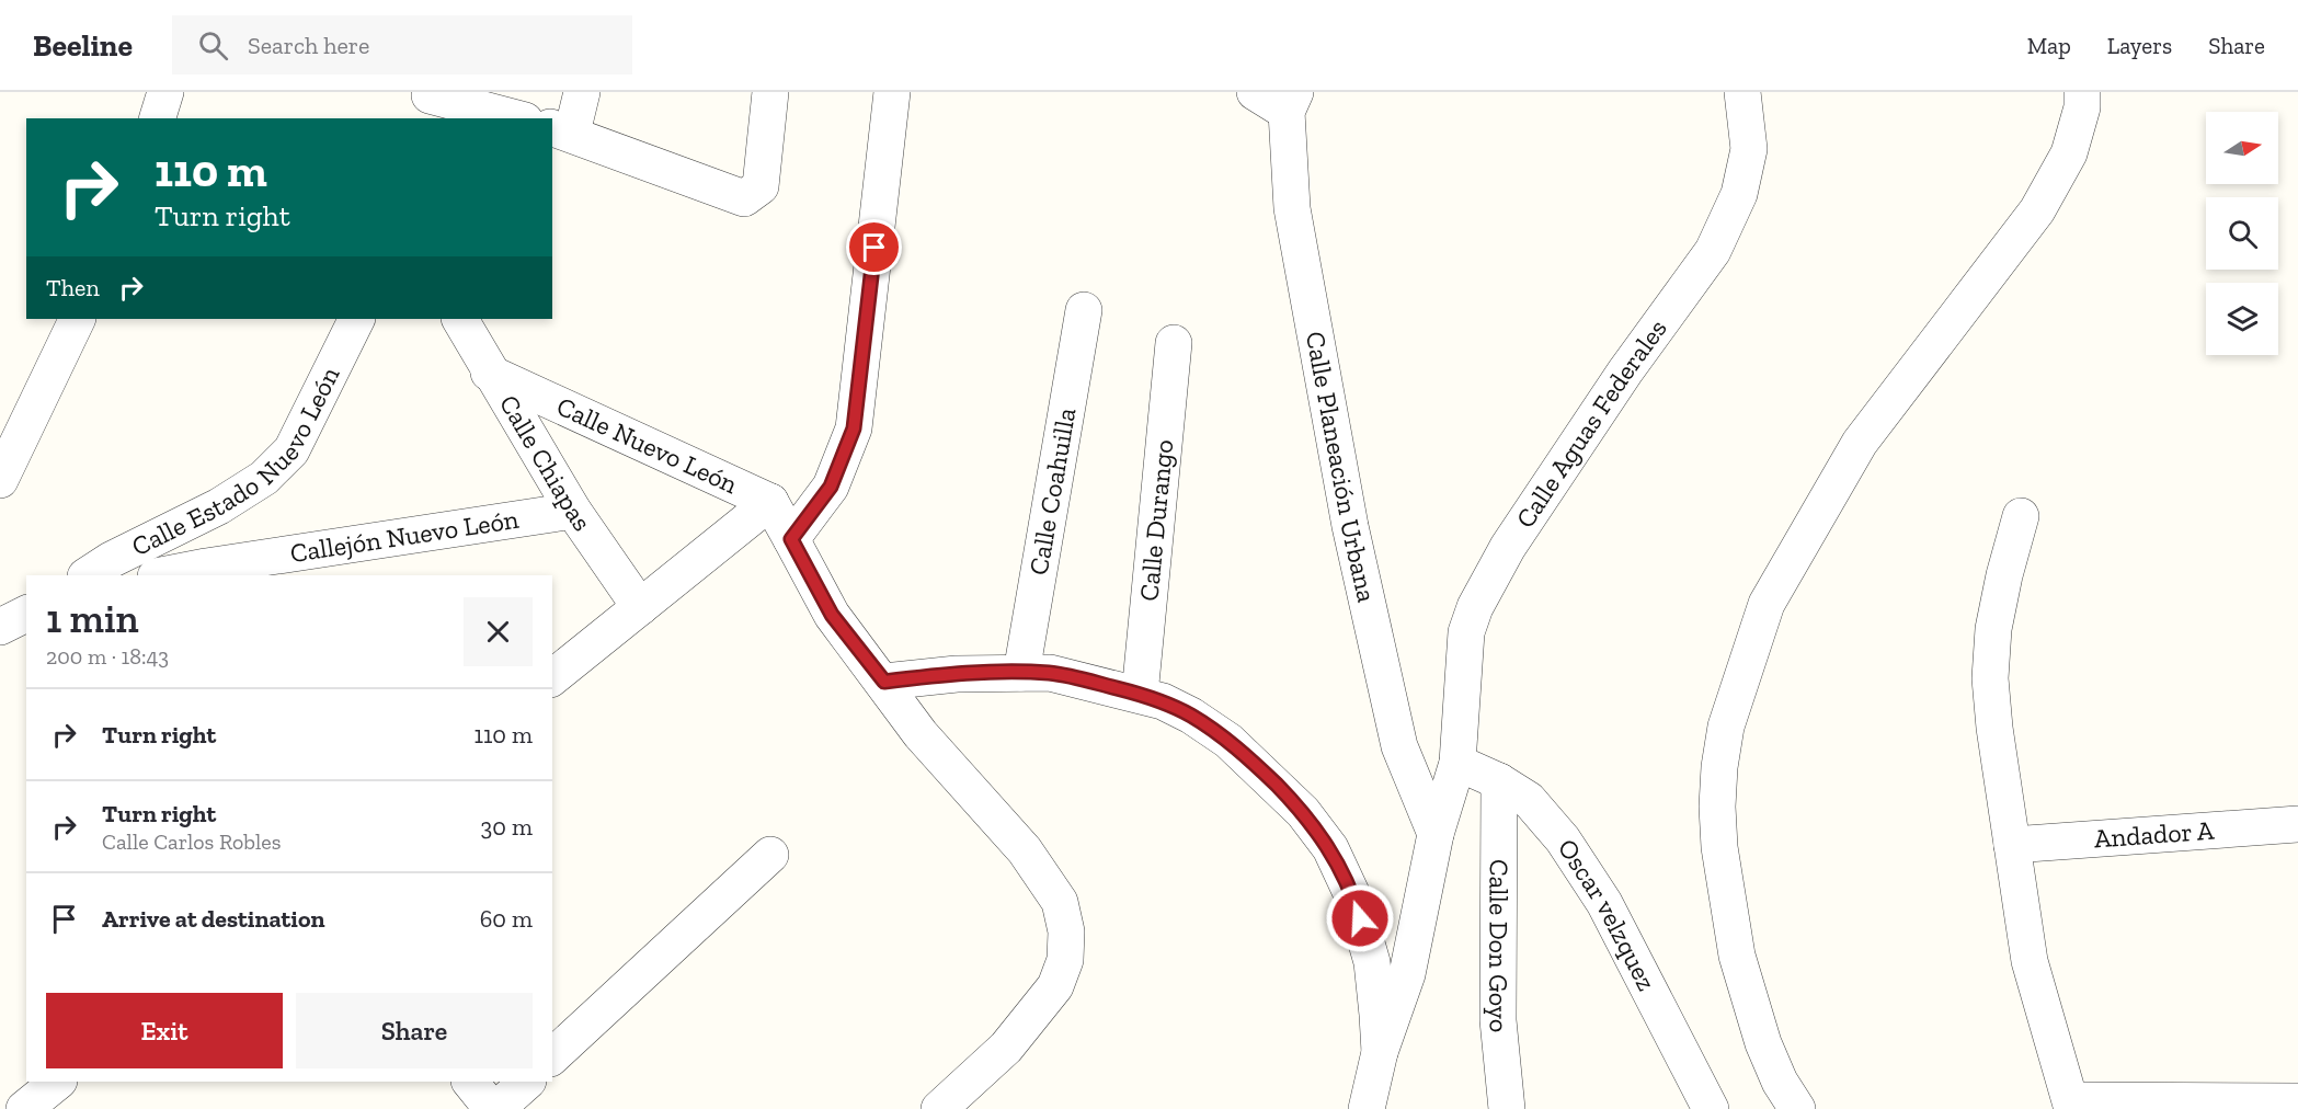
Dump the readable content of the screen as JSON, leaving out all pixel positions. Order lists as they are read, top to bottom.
{
  "streets": {
    "street": [
      "Calle Aguas Federales",
      "Calle Nuevo León",
      "Calle Estado Nuevo León",
      "Calle Chiapas",
      "Calle Planeación Urbana",
      "Calle Coahuilla",
      "Calle Durango",
      "Callejón Nuevo León",
      "Andador A",
      "Oscar velzquez",
      "Calle Don Goyo"
    ]
  },
  "crossings": [
    ["Calle Aguas Federales", "Calle Planeación Urbana"],
    ["Calle Aguas Federales", "Oscar velzquez"],
    ["Calle Nuevo León", "Calle Chiapas"],
    ["Calle Chiapas", "Callejón Nuevo León"],
    ["Oscar velzquez", "Calle Don Goyo"]
  ],
  "north": "right",
  "page": {
    "header": "Beeline",
    "search": "Search here",
    "nav": ["Map", "Layers", "Share"],
    "turn": ["110 m", "Turn right"],
    "then": "Then",
    "heading": ["1 min", "200 m · 18:43"],
    "list": [
      {
        "name": "Turn right",
        "value": "110 m"
      },
      {
        "name": "Turn right",
        "note": "Calle Carlos Robles",
        "value": "30 m"
      },
      {
        "name": "Arrive at destination",
        "value": "60 m"
      }
    ],
    "buttons": ["Exit", "Share"]
  }
}
